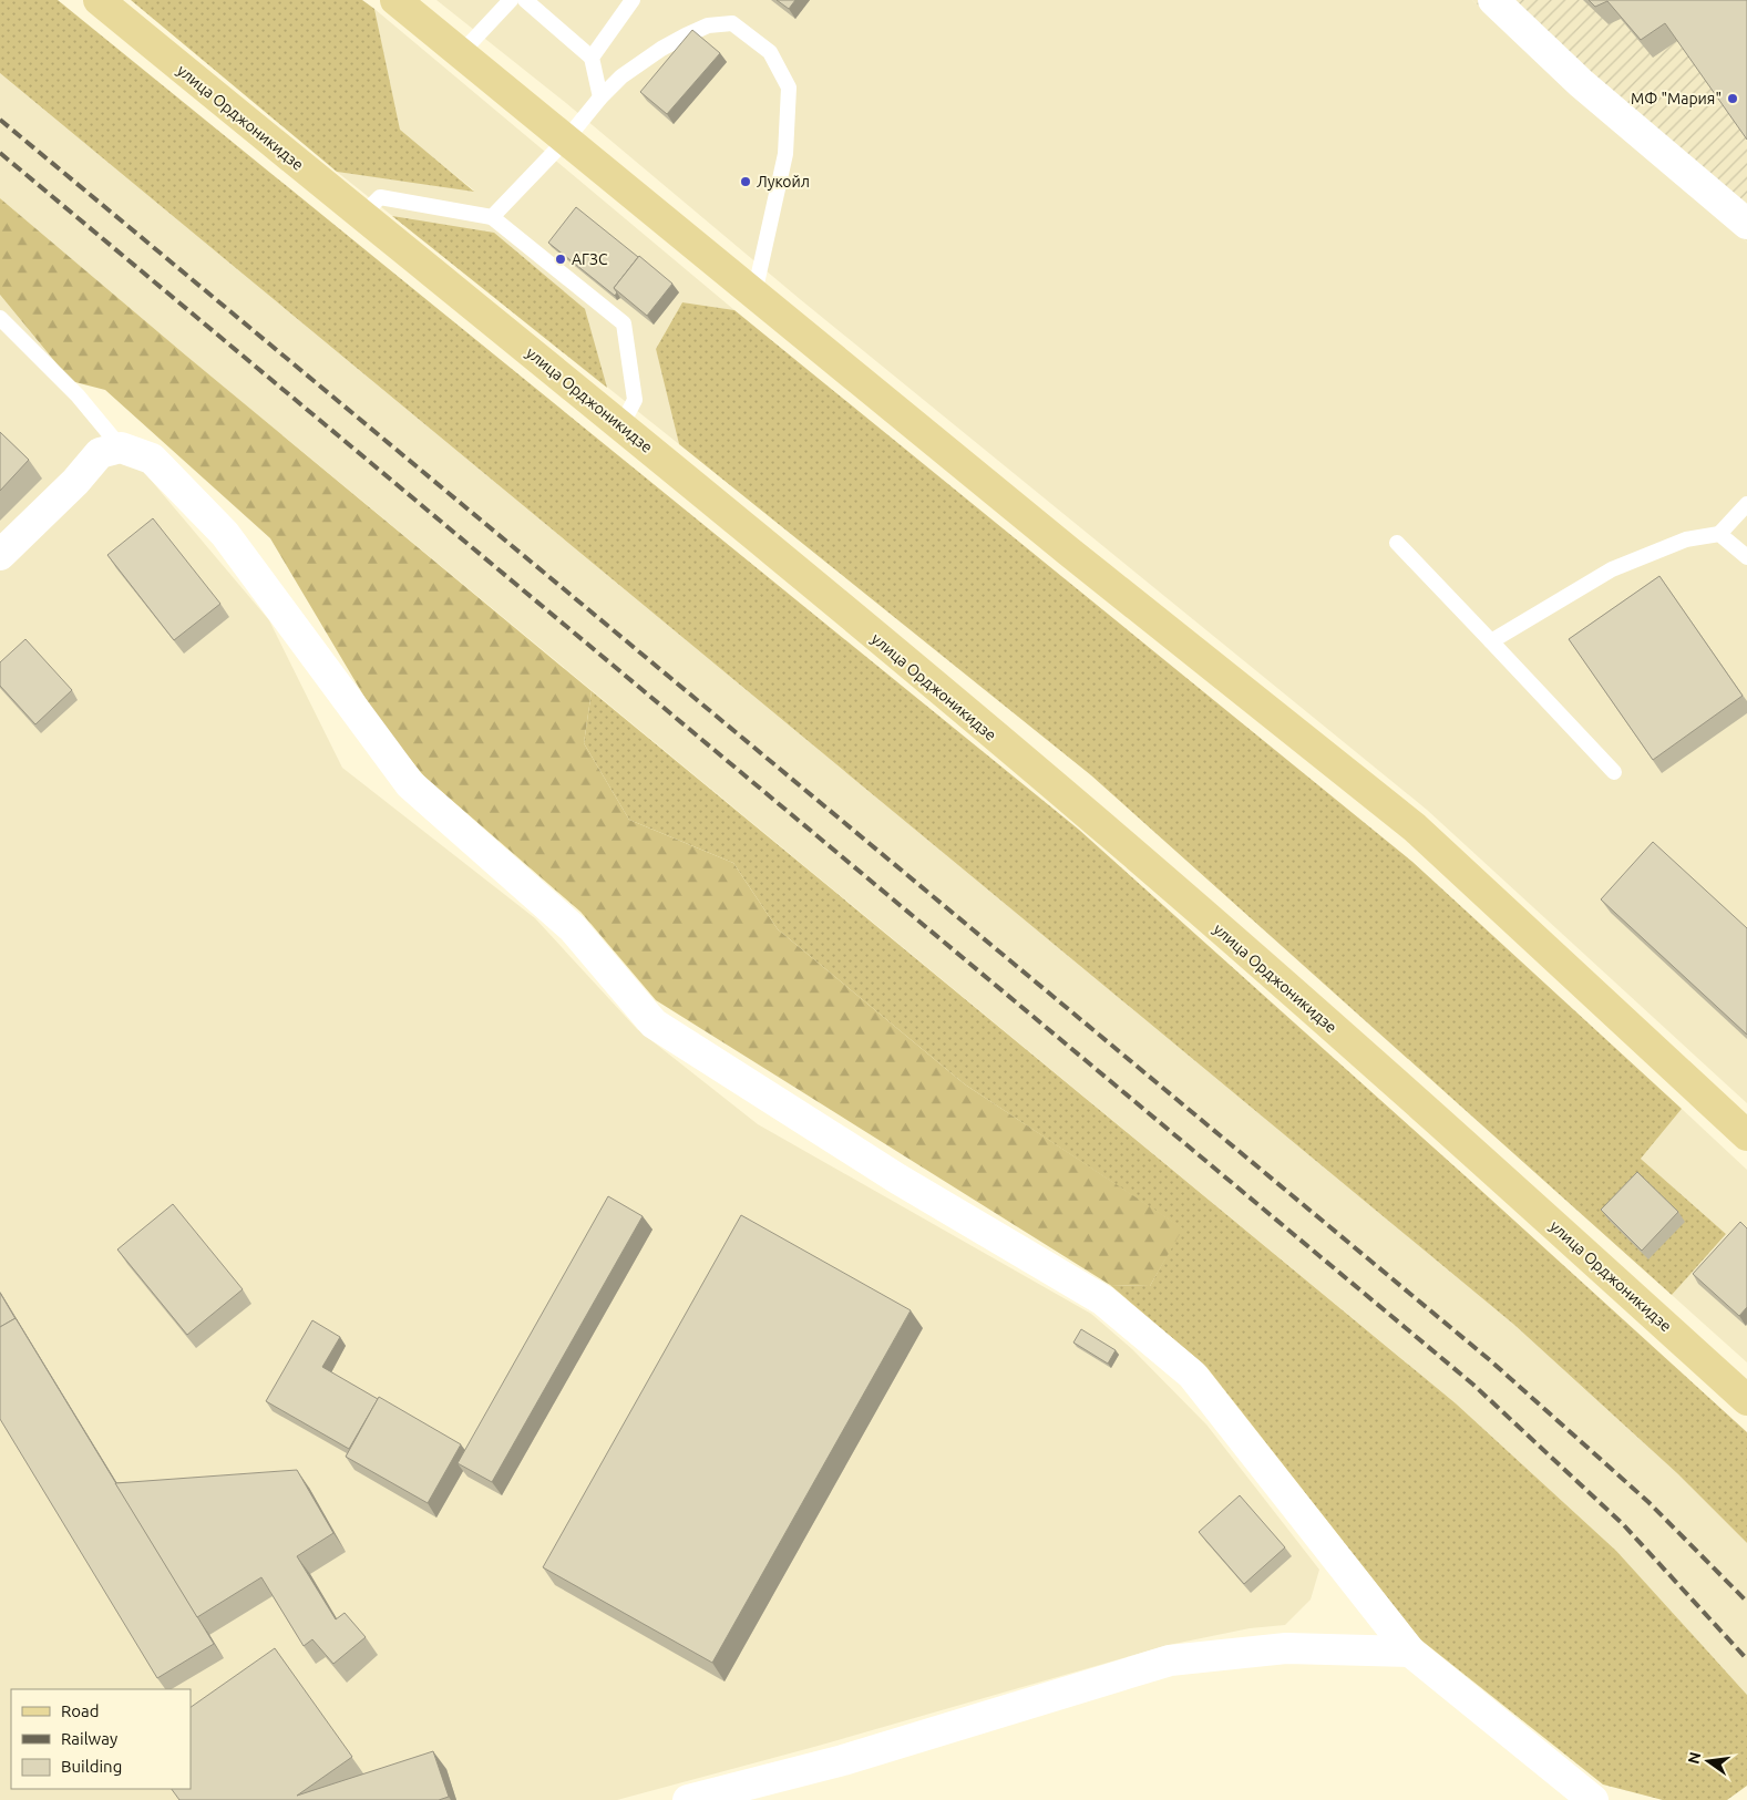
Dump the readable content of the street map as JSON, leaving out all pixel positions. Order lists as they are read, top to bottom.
{
  "streets": {
    "main road": ["улица Орджоникидзе"]
  },
  "places": ["МФ \"Мария\"", "Лукойл", "АГЗС"],
  "legend": ["Road", "Railway", "Building"],
  "north": "left"
}
